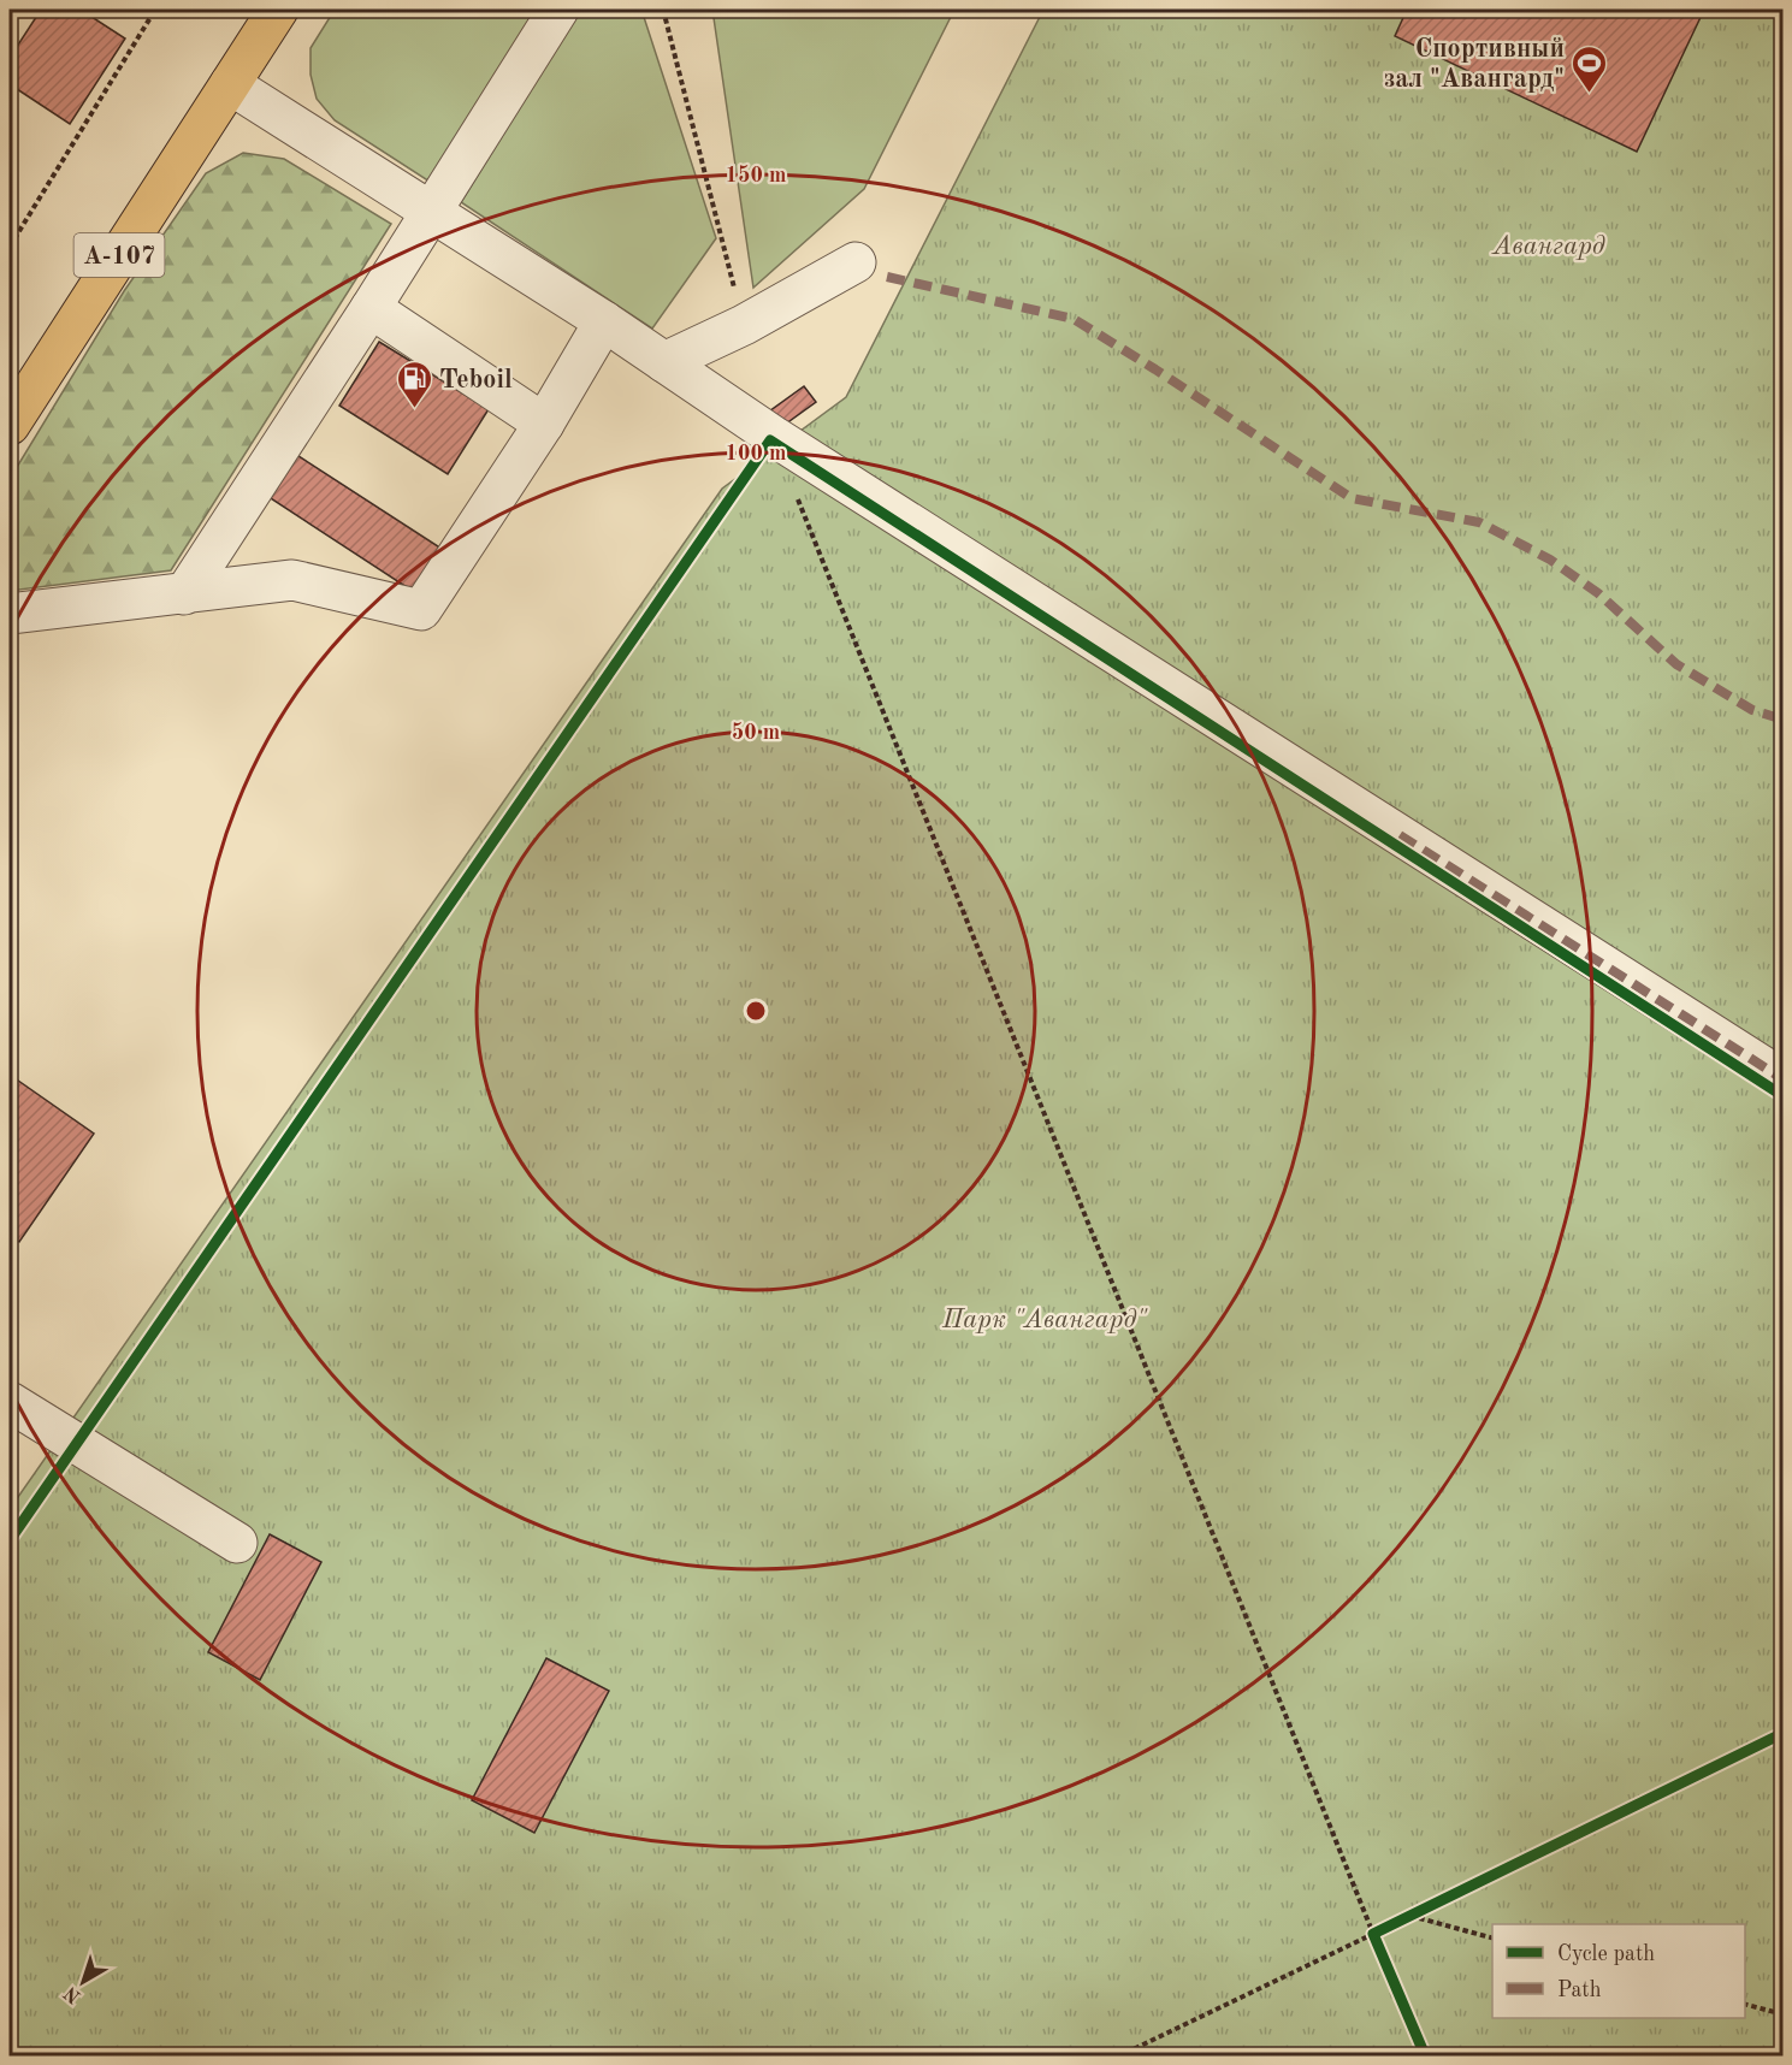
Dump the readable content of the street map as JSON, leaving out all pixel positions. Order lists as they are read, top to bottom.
{
  "streets": {
    "highway": ["А-107"]
  },
  "parks": ["Авангард", "Парк \"Авангард\""],
  "places": {
    "sports": ["Спортивный зал \"Авангард\""],
    "fuel station": ["Teboil"]
  },
  "legend": ["Cycle path", "Path"],
  "north": "bottom left",
  "rings": ["150 m", "100 m", "50 m"]
}
